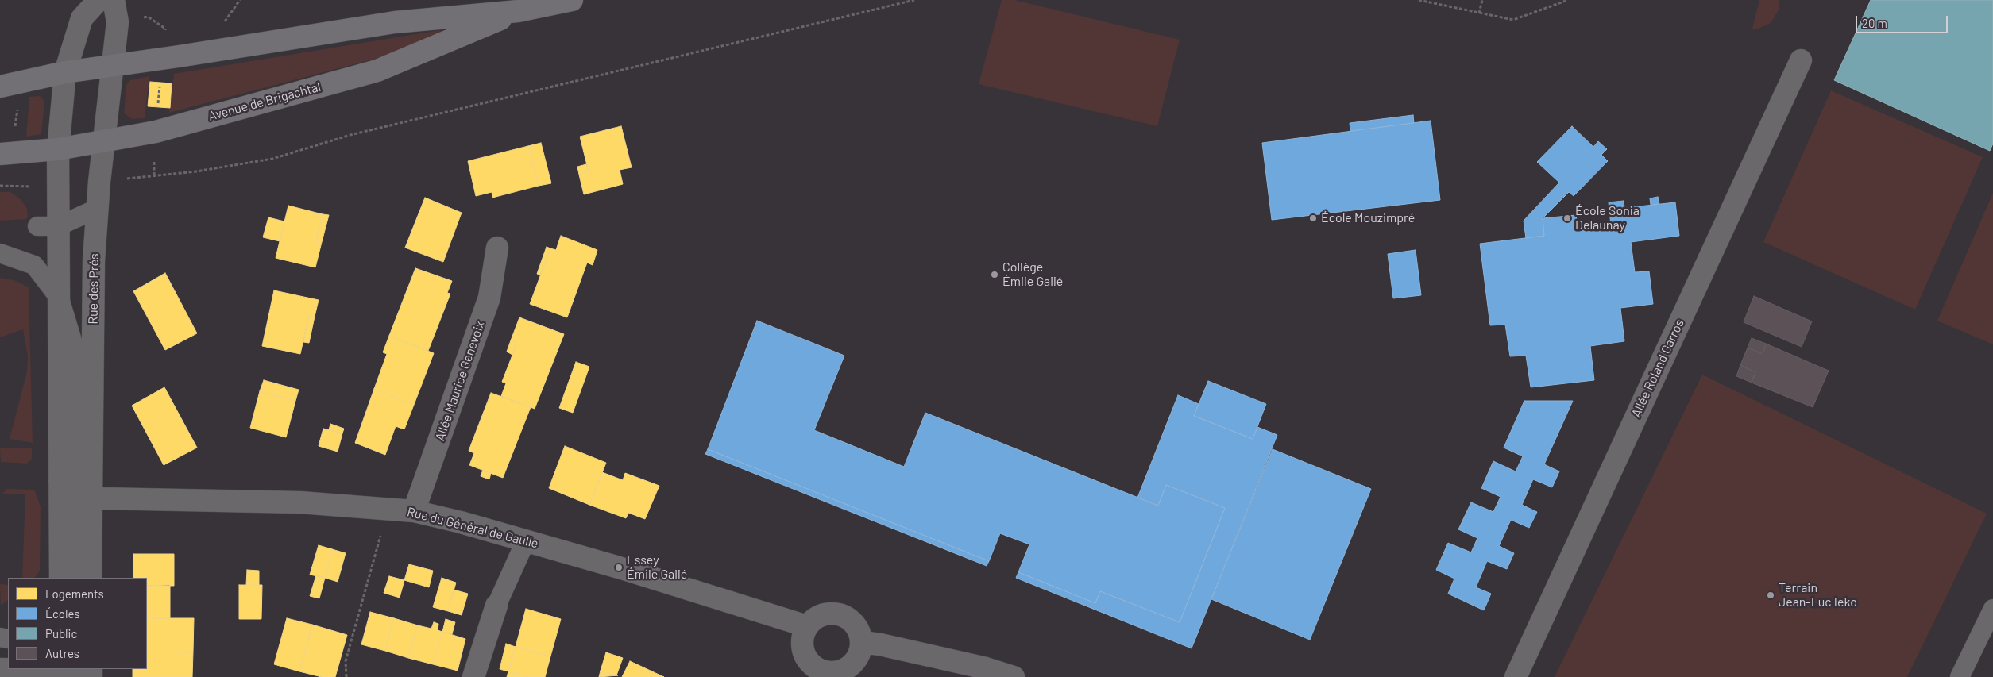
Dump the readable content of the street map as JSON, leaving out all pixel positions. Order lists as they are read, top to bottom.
{
  "streets": {
    "main road": ["Avenue de Brigachtal"],
    "street": [
      "Rue des Prés",
      "Allée Roland Garros",
      "Allée Maurice Genevoix",
      "Rue du Général de Gaulle"
    ]
  },
  "crossings": [
    ["Avenue de Brigachtal", "Rue des Prés"],
    ["Rue des Prés", "Rue du Général de Gaulle"],
    ["Allée Maurice Genevoix", "Rue du Général de Gaulle"]
  ],
  "places": [
    "École Mouzimpré",
    "École Sonia Delaunay",
    "Collège Émile Gallé",
    "Essey Émile Gallé",
    "Terrain Jean-Luc Ieko"
  ],
  "legend": [
    "Logements",
    "Écoles",
    "Public",
    "Autres"
  ],
  "scale_bar": "20 m"
}
